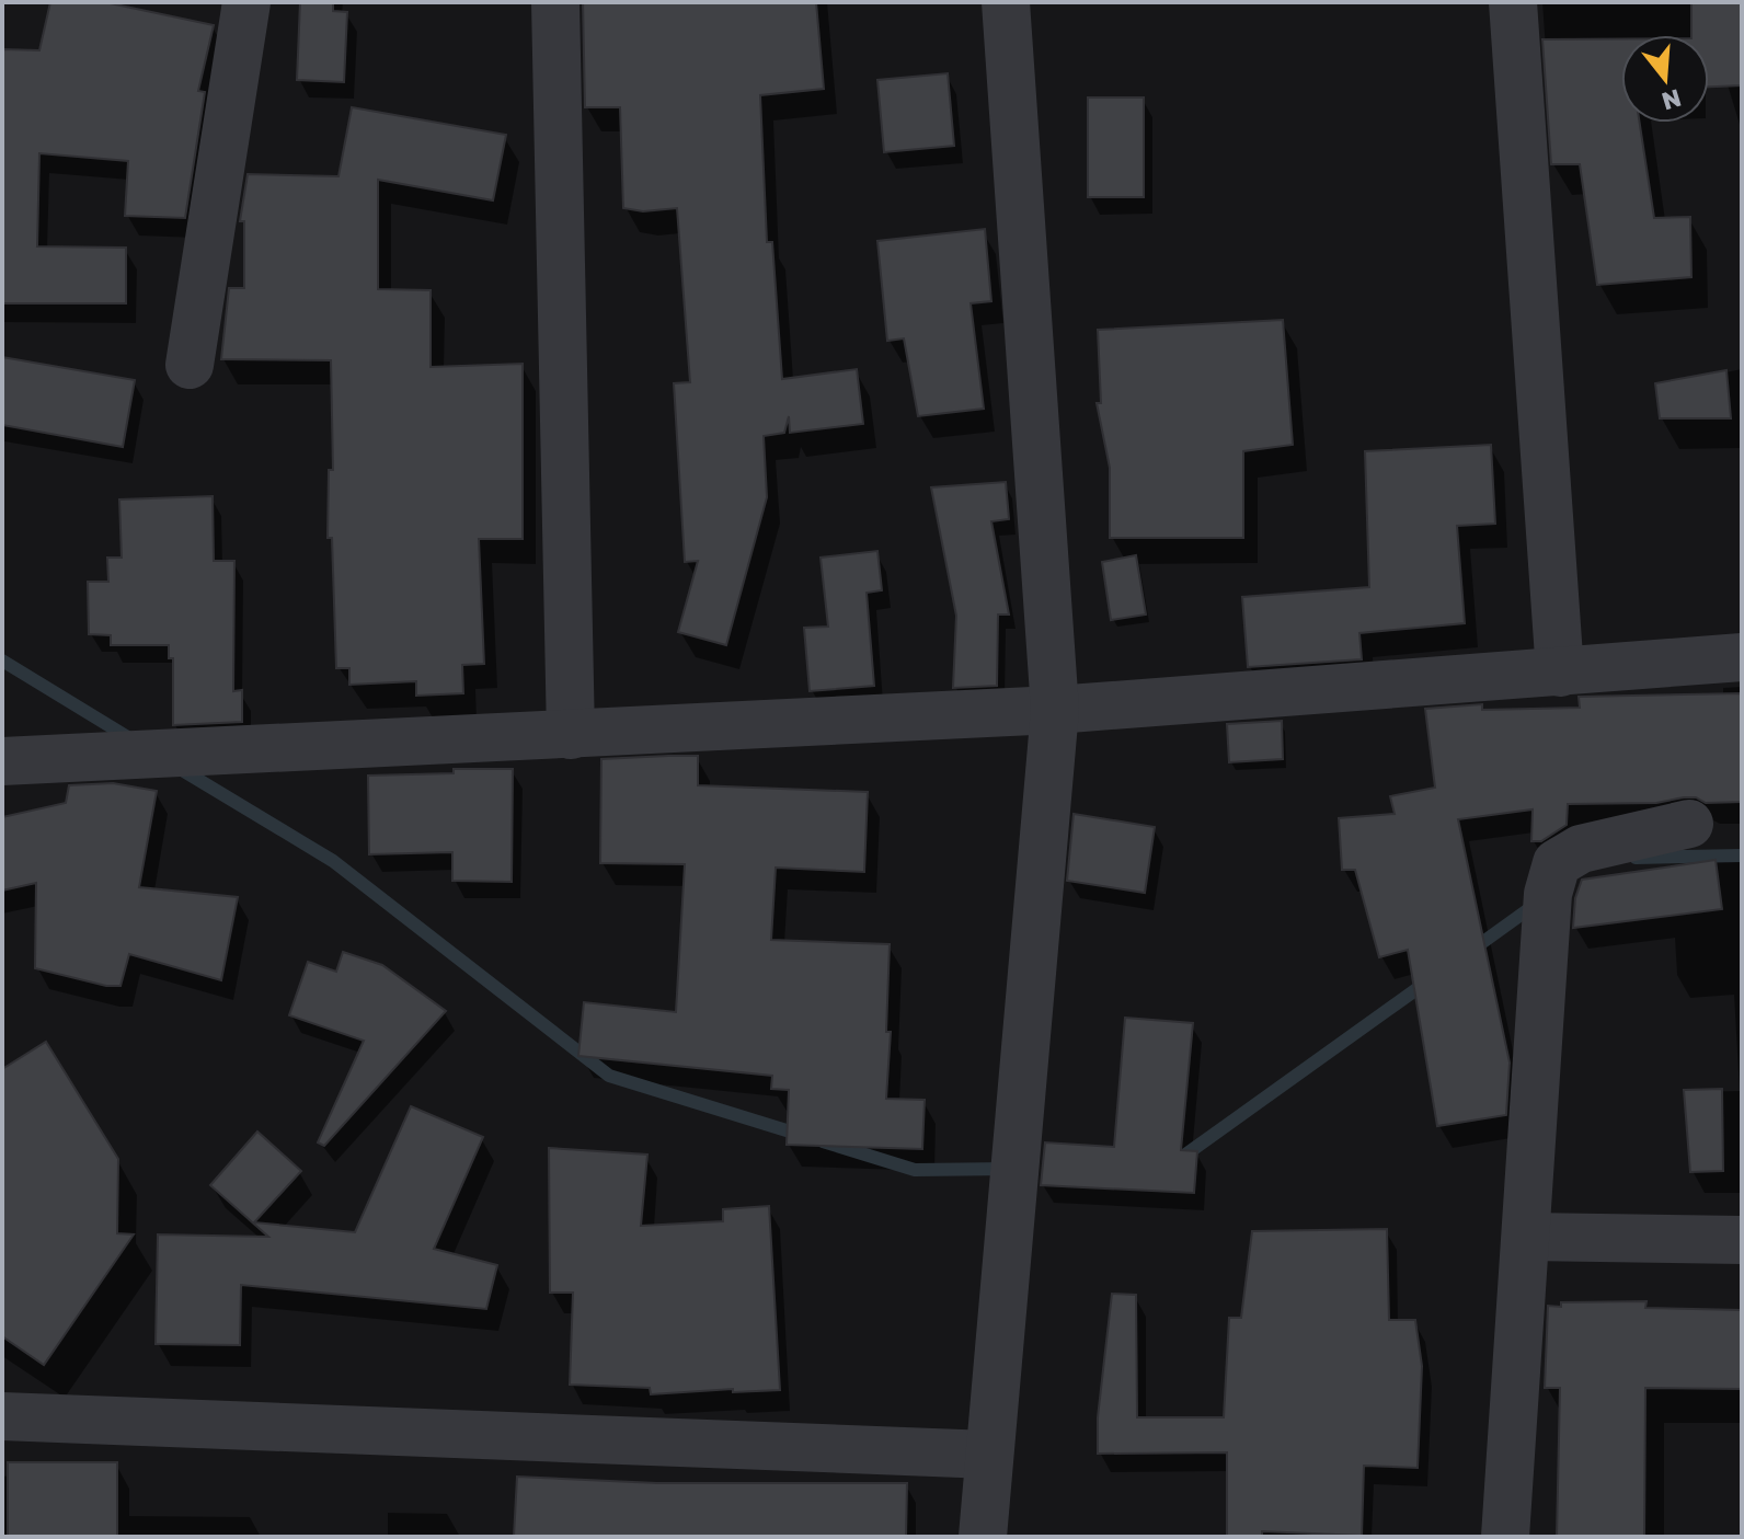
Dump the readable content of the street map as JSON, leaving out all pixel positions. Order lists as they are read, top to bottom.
{
  "north": "bottom"
}
